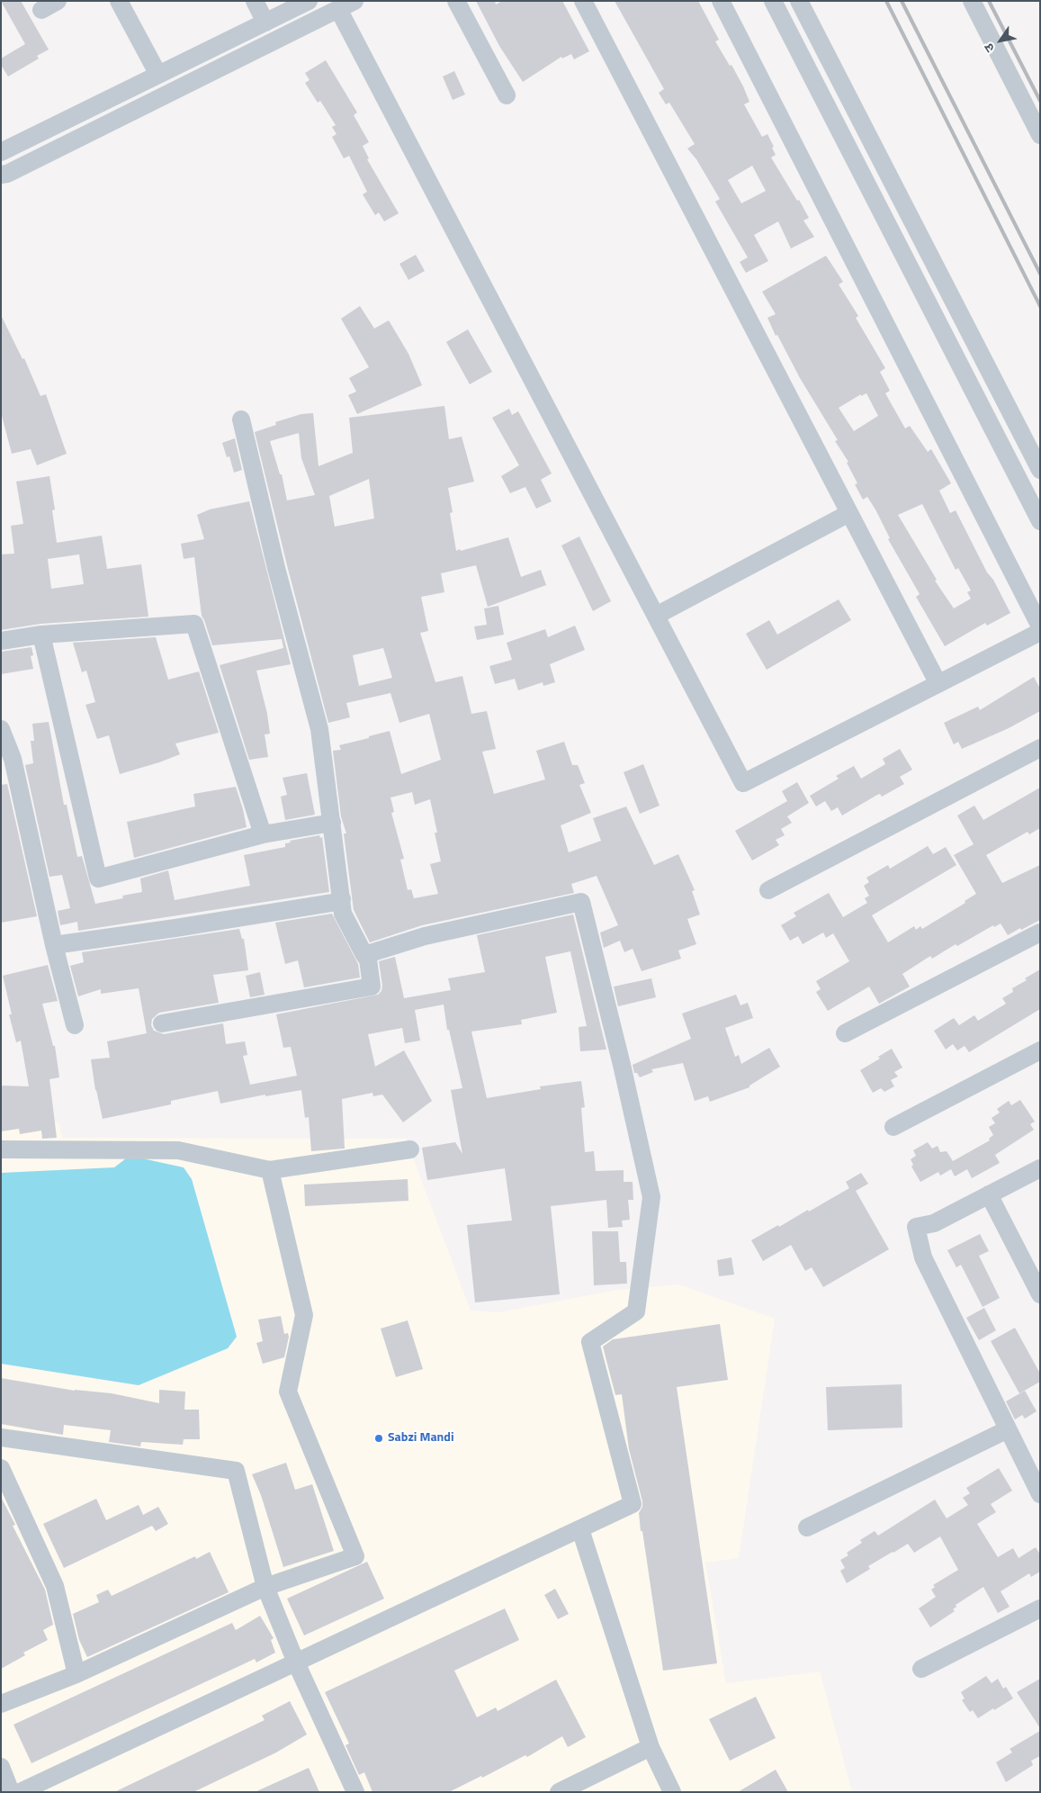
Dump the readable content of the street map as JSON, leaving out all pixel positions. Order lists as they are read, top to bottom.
{
  "places": ["Sabzi Mandi"],
  "north": "bottom left"
}
